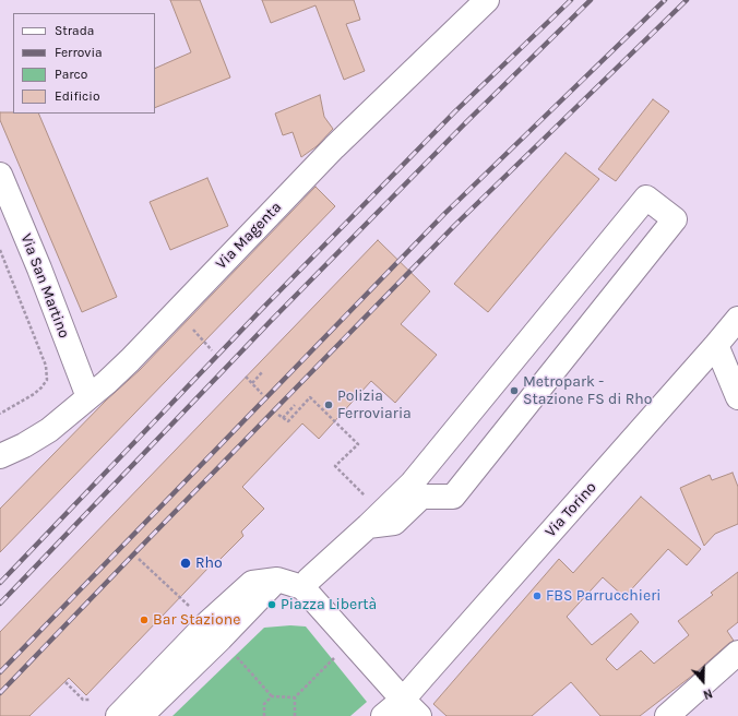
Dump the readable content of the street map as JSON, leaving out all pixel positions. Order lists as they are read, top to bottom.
{
  "streets": {
    "street": ["Via Magenta", "Via San Martino", "Via Torino"]
  },
  "crossings": [
    ["Via Magenta", "Via San Martino"]
  ],
  "places": [
    "Metropark - Stazione FS di Rho",
    "Polizia Ferroviaria",
    "Rho",
    "FBS Parrucchieri",
    "Piazza Libertà",
    "Bar Stazione"
  ],
  "legend": [
    "Strada",
    "Ferrovia",
    "Parco",
    "Edificio"
  ],
  "north": "bottom"
}
